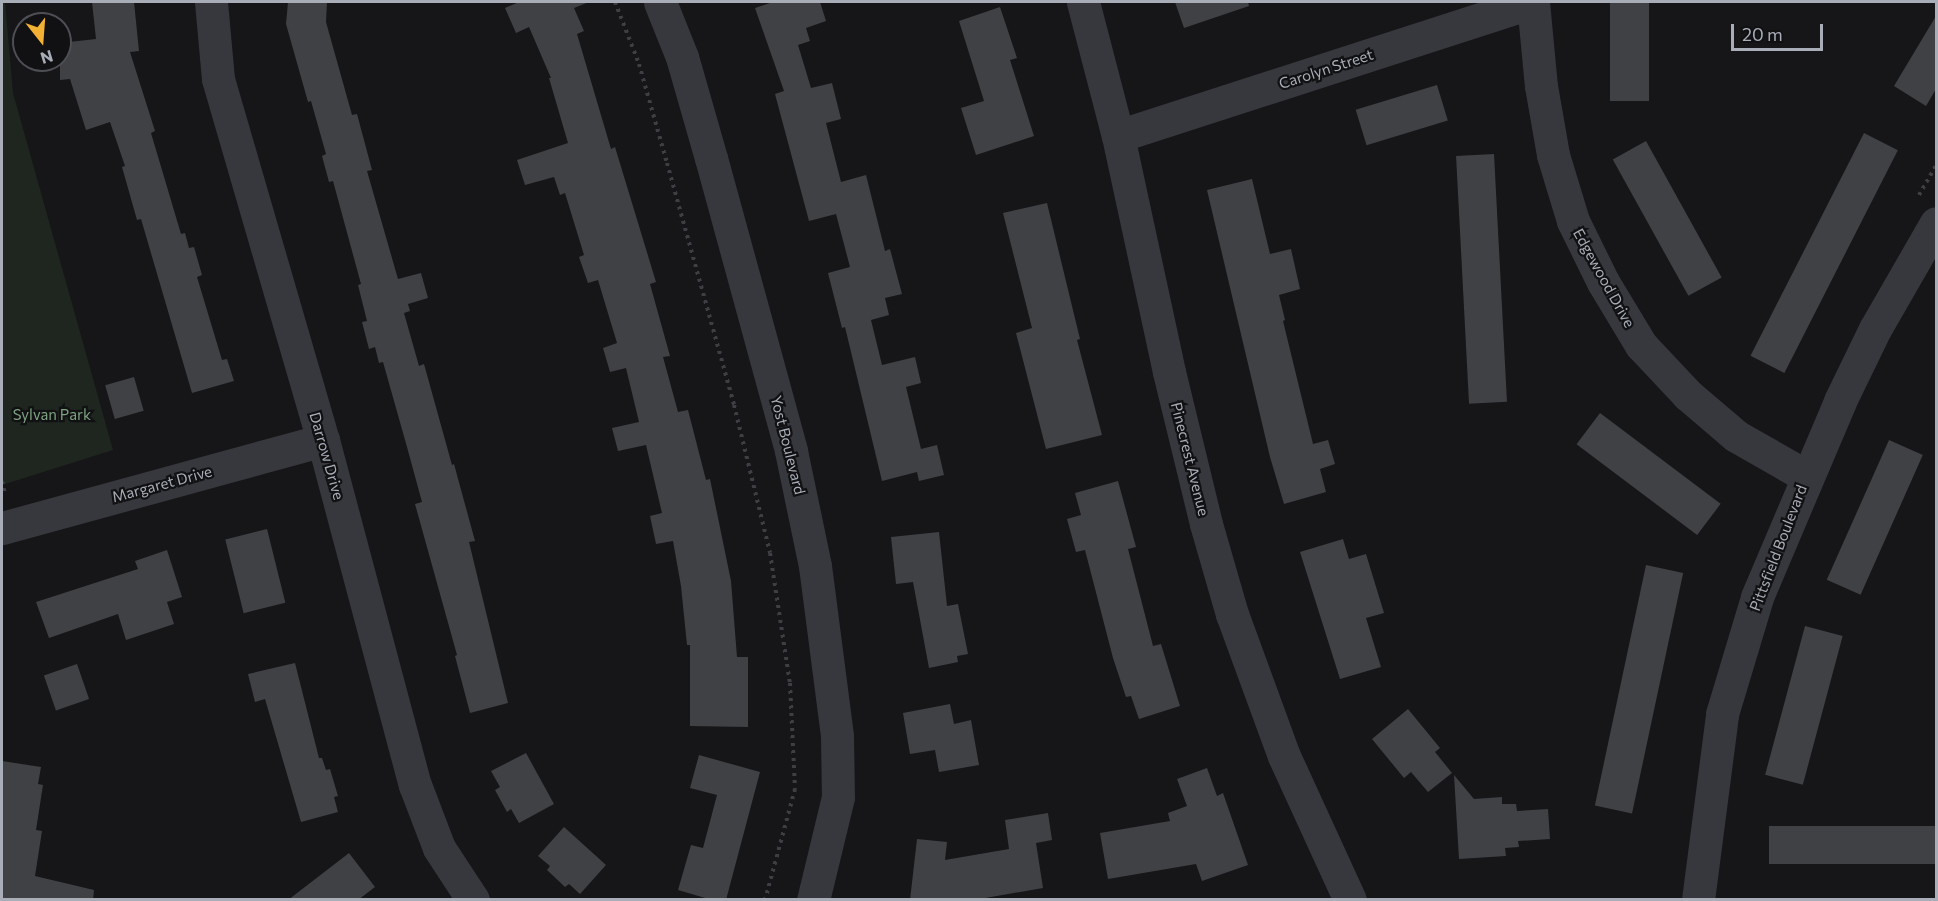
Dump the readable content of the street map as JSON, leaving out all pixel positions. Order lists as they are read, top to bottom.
{
  "streets": {
    "street": [
      "Carolyn Street",
      "Edgewood Drive",
      "Yost Boulevard",
      "Darrow Drive",
      "Pinecrest Avenue",
      "Margaret Drive",
      "Pittsfield Boulevard"
    ]
  },
  "crossings": [
    ["Carolyn Street", "Edgewood Drive"],
    ["Carolyn Street", "Pinecrest Avenue"],
    ["Edgewood Drive", "Pittsfield Boulevard"],
    ["Darrow Drive", "Margaret Drive"]
  ],
  "parks": ["Sylvan Park"],
  "scale_bar": "20 m",
  "north": "bottom"
}
